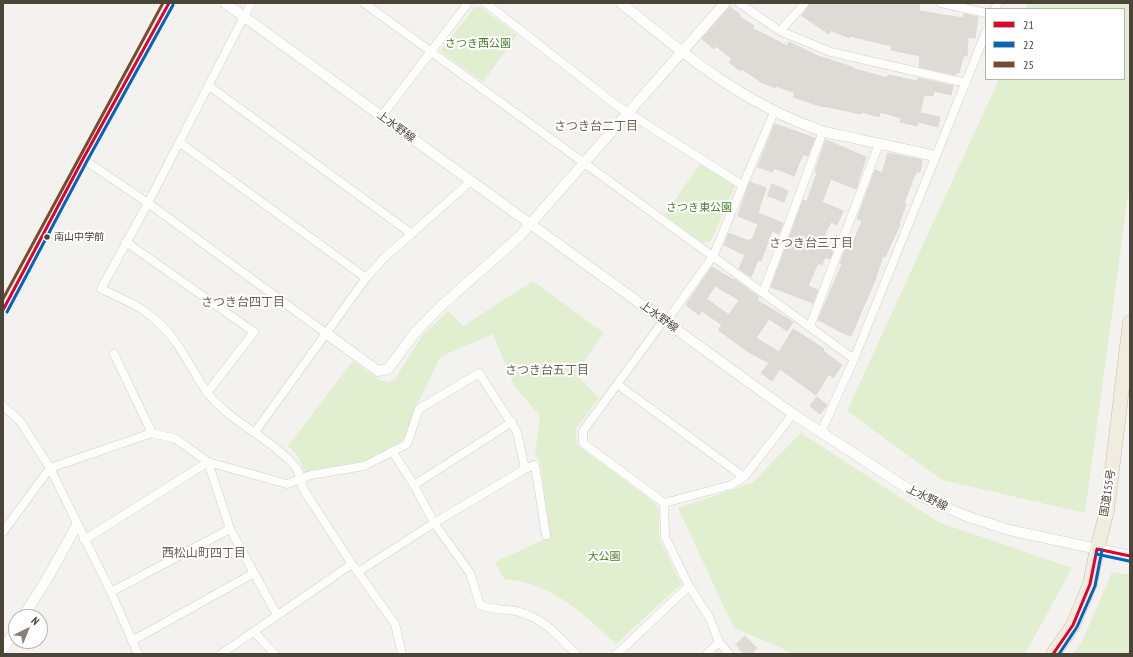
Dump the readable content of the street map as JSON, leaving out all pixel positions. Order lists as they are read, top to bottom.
{
  "streets": {
    "highway": ["国道155号"],
    "street": ["上水野線"]
  },
  "crossings": [
    ["上水野線", "国道155号"]
  ],
  "districts": [
    "さつき台二丁目",
    "さつき台三丁目",
    "さつき台四丁目",
    "さつき台五丁目",
    "西松山町四丁目"
  ],
  "parks": ["さつき西公園", "さつき東公園", "大公園"],
  "places": ["南山中学前"],
  "lines": ["transit line 21", "transit line 25", "transit line 22"],
  "legend": ["21", "22", "25"],
  "north": "top right"
}
